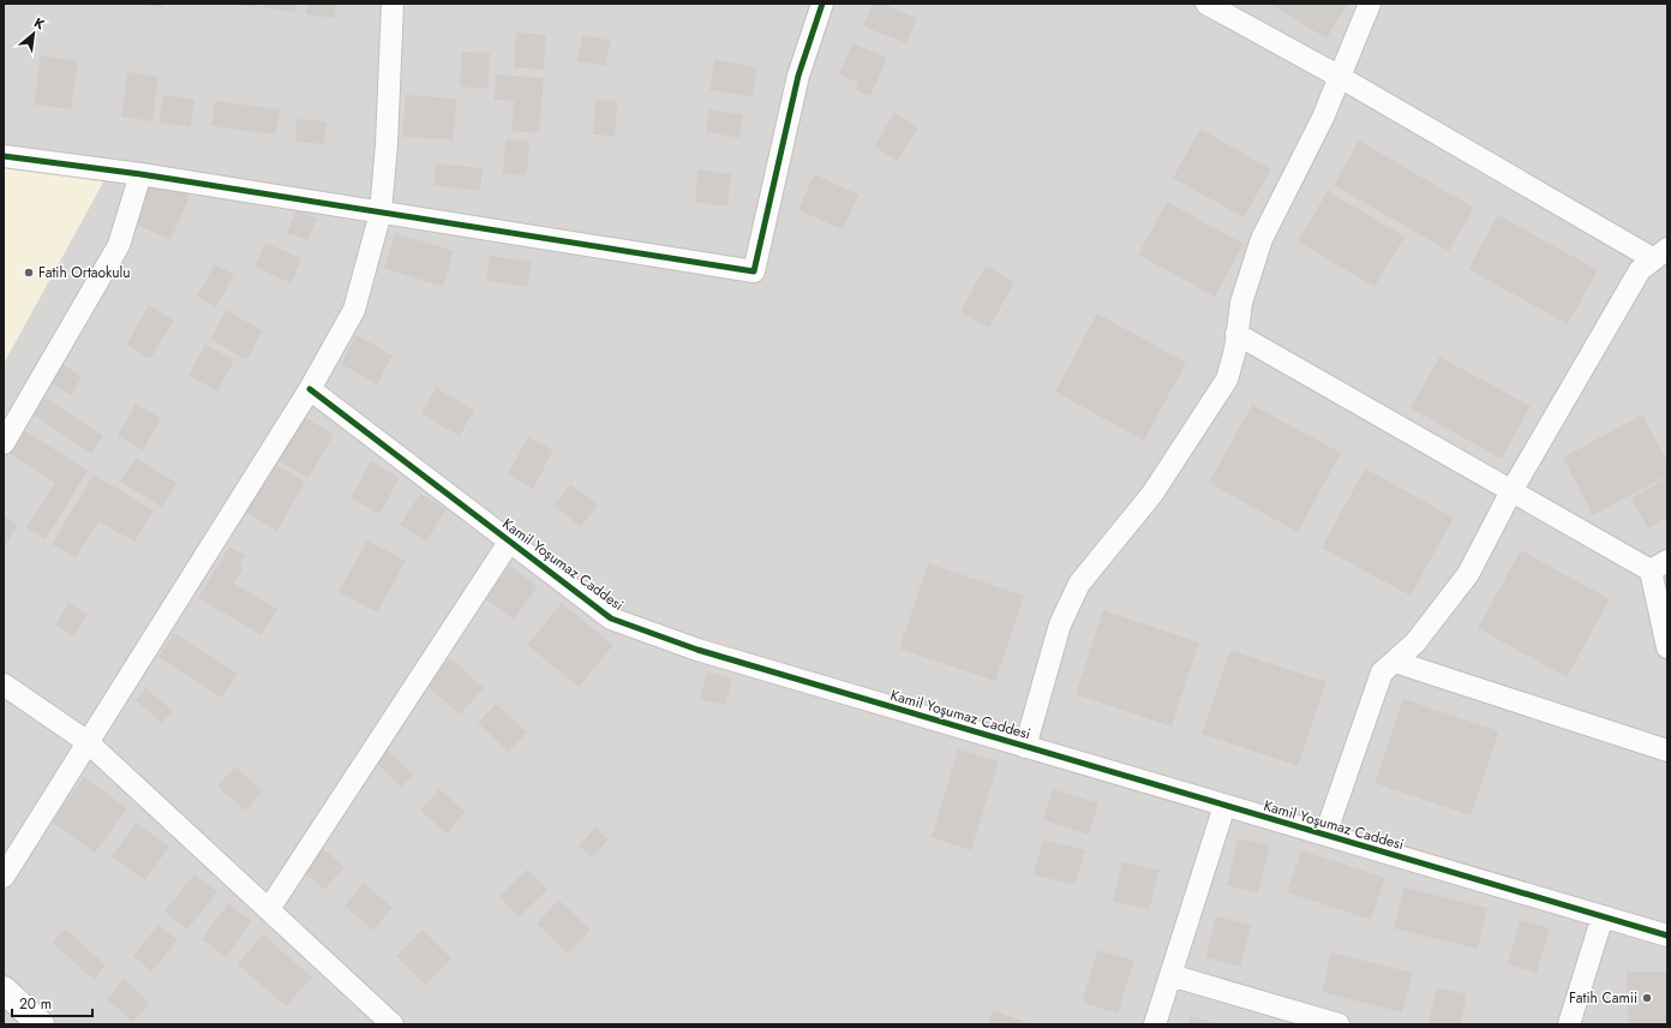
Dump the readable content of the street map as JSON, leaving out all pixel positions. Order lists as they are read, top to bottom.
{
  "streets": {
    "street": ["Kamil Yoşumaz Caddesi"]
  },
  "places": ["Fatih Ortaokulu", "Fatih Camii"],
  "scale_bar": "20 m",
  "north": "top right"
}
